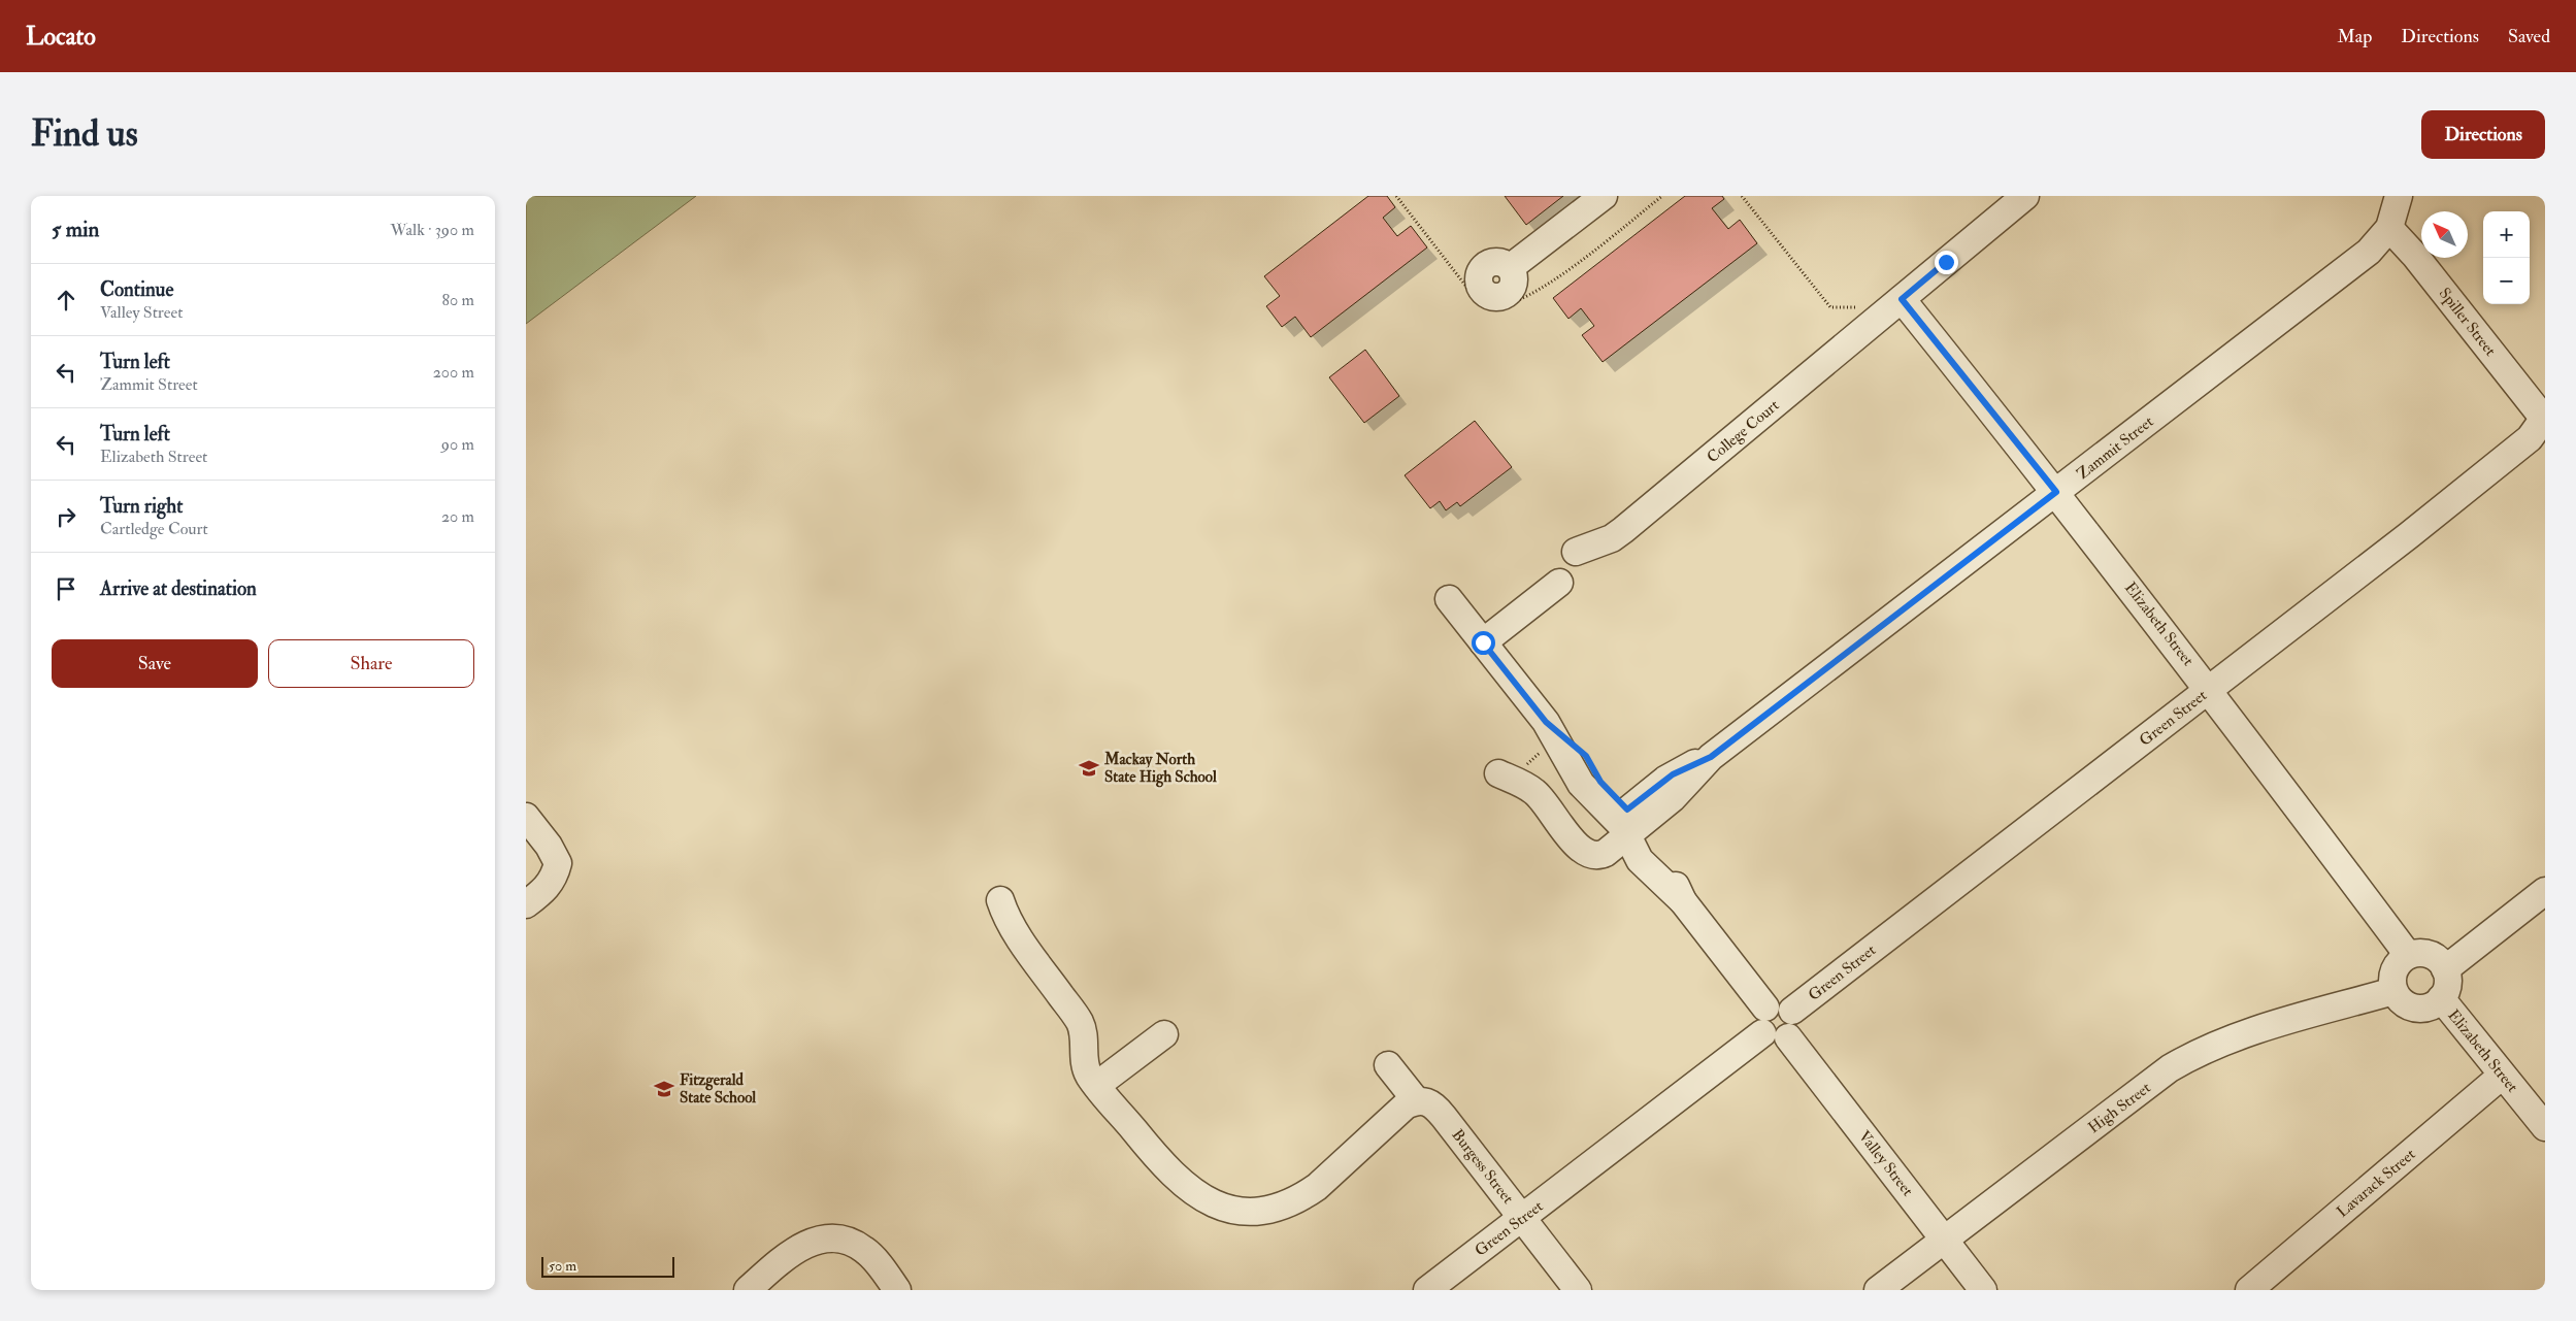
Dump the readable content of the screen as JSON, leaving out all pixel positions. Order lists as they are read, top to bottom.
{
  "streets": {
    "street": [
      "Spiller Street",
      "College Court",
      "Zammit Street",
      "Elizabeth Street",
      "Green Street",
      "High Street",
      "Valley Street",
      "Burgess Street",
      "Lavarack Street"
    ]
  },
  "crossings": [
    ["Spiller Street", "Zammit Street"],
    ["Spiller Street", "Green Street"],
    ["College Court", "Elizabeth Street"],
    ["Zammit Street", "Elizabeth Street"],
    ["Elizabeth Street", "Green Street"],
    ["Elizabeth Street", "High Street"],
    ["Elizabeth Street", "Lavarack Street"],
    ["Green Street", "Valley Street"],
    ["Green Street", "Burgess Street"],
    ["High Street", "Valley Street"]
  ],
  "places": {
    "school or university": ["Mackay North State High School", "Fitzgerald State School"]
  },
  "scale_bar": "50 m",
  "north": "top left",
  "page": {
    "header": "Locato",
    "nav": ["Map", "Directions", "Saved"],
    "buttons": [
      "Directions",
      ["Save", "Share"]
    ],
    "title": "Find us",
    "heading": ["5 min", "Walk · 390 m"],
    "map_buttons": ["+", "−"],
    "list": [
      ["Continue", "Valley Street", "80 m"],
      ["Turn left", "Zammit Street", "200 m"],
      ["Turn left", "Elizabeth Street", "90 m"],
      ["Turn right", "Cartledge Court", "20 m"],
      "Arrive at destination"
    ],
    "scale": "50 m"
  }
}
